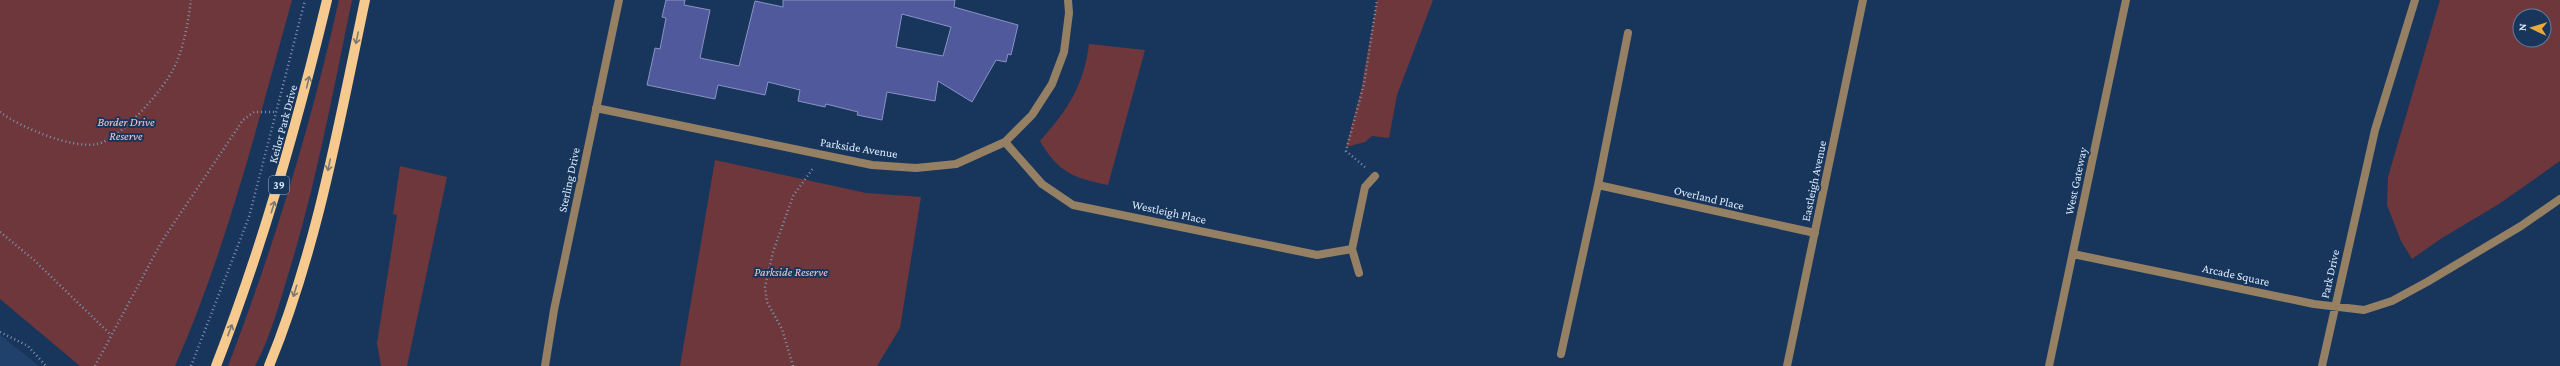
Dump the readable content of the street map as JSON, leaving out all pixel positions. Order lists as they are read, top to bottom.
{
  "streets": {
    "main road": ["Keilor Park Drive", "39"],
    "street": [
      "Parkside Avenue",
      "Sterling Drive",
      "Eastleigh Avenue",
      "West Gateway",
      "Overland Place",
      "Westleigh Place",
      "Park Drive",
      "Arcade Square"
    ]
  },
  "crossings": [
    ["Parkside Avenue", "Sterling Drive"],
    ["Parkside Avenue", "Westleigh Place"],
    ["Eastleigh Avenue", "Overland Place"],
    ["West Gateway", "Arcade Square"],
    ["Park Drive", "Arcade Square"]
  ],
  "parks": ["Border Drive Reserve", "Parkside Reserve"],
  "north": "left"
}
